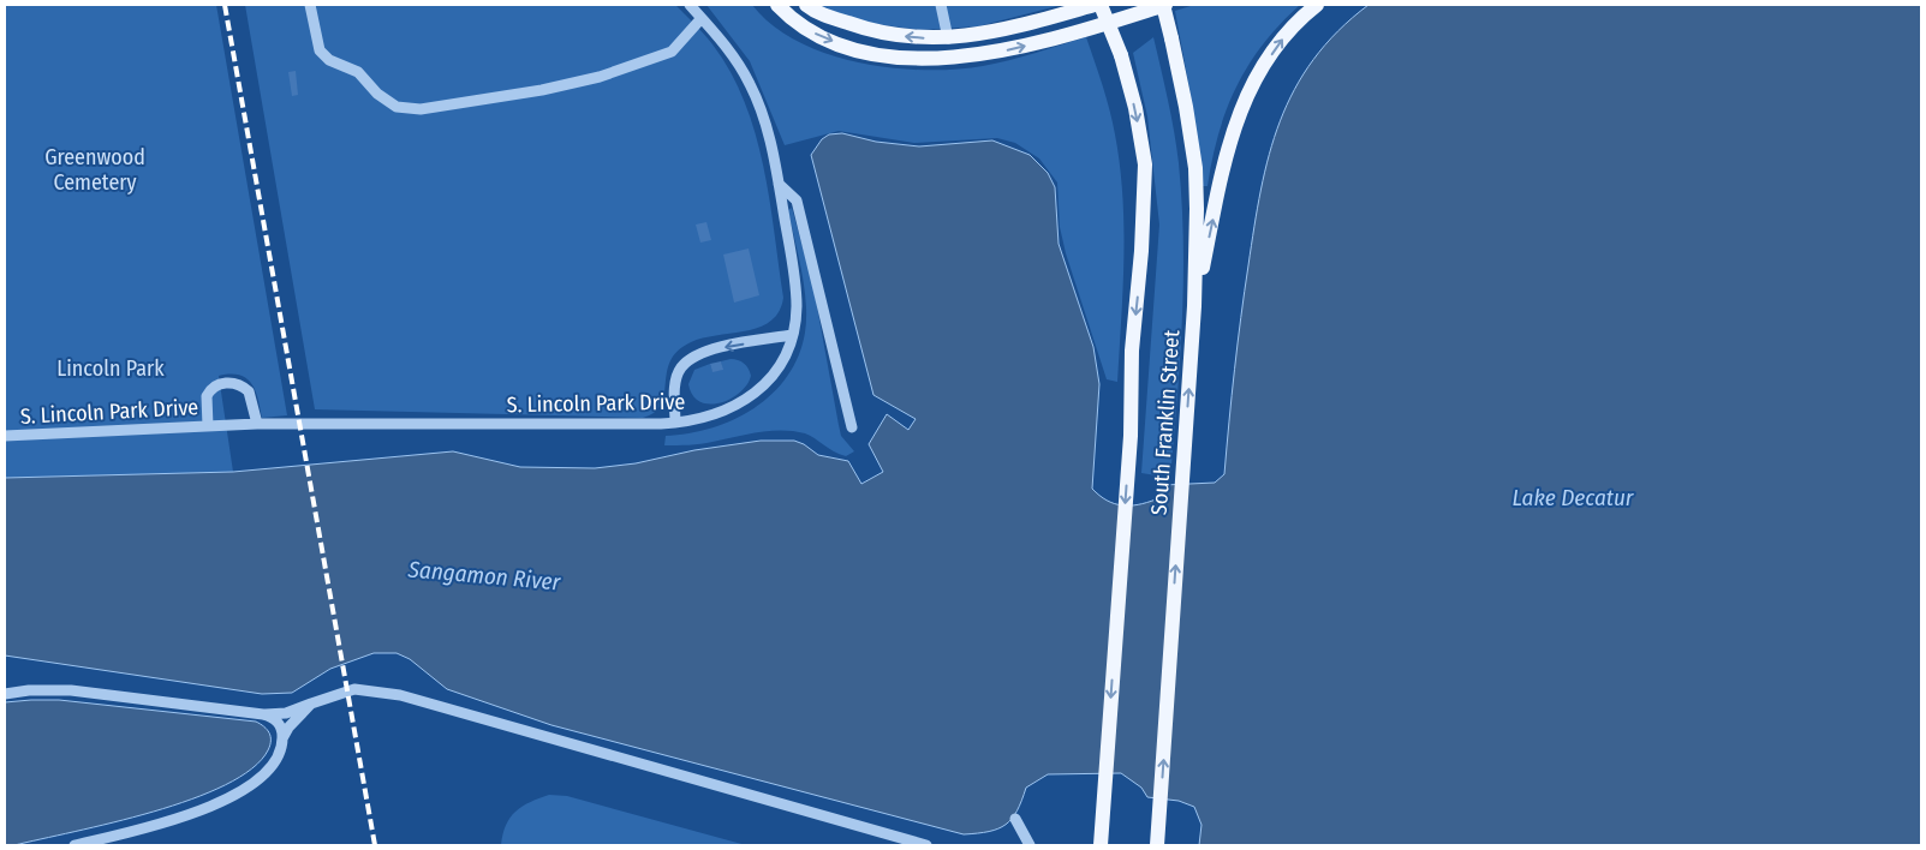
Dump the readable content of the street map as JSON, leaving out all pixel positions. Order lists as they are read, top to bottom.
{
  "streets": {
    "main road": ["South Franklin Street"],
    "street": ["S. Lincoln Park Drive"]
  },
  "water": ["Lake Decatur", "Sangamon River"],
  "parks": ["Greenwood Cemetery", "Lincoln Park"]
}
